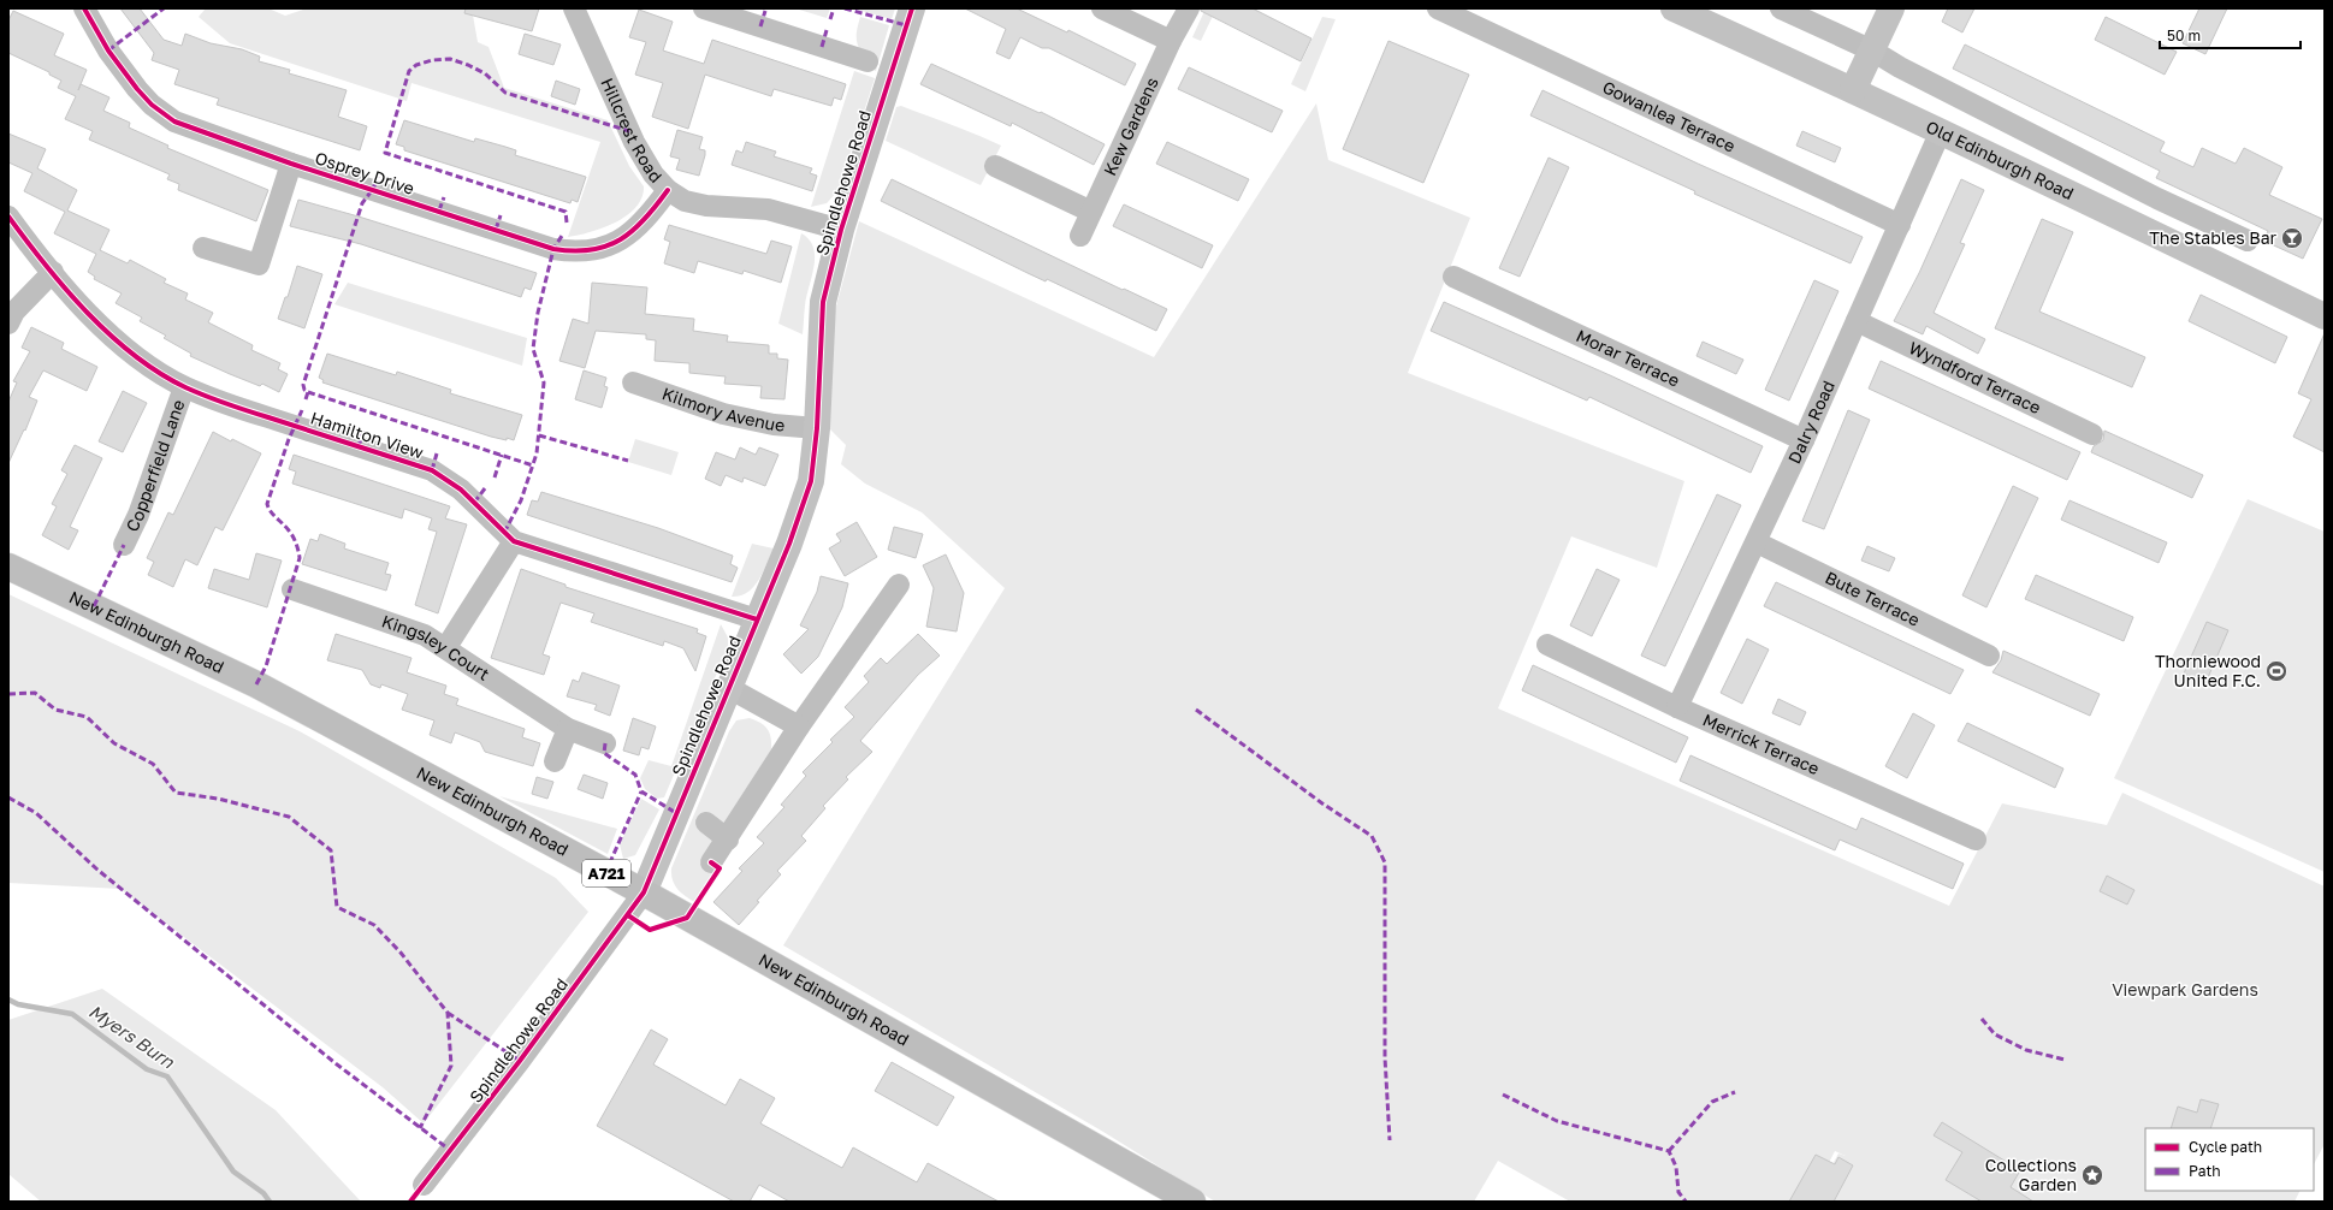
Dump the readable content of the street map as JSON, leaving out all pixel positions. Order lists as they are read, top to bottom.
{
  "streets": {
    "main road": ["New Edinburgh Road", "A721"],
    "street": [
      "Gowanlea Terrace",
      "Kew Gardens",
      "Hillcrest Road",
      "Old Edinburgh Road",
      "Osprey Drive",
      "Spindlehowe Road",
      "Morar Terrace",
      "Wyndford Terrace",
      "Kilmory Avenue",
      "Dalry Road",
      "Hamilton View",
      "Copperfield Lane",
      "Bute Terrace",
      "Kingsley Court",
      "Merrick Terrace"
    ]
  },
  "crossings": [
    ["Gowanlea Terrace", "Dalry Road"],
    ["Hillcrest Road", "Osprey Drive"],
    ["Hillcrest Road", "Spindlehowe Road"],
    ["Old Edinburgh Road", "Dalry Road"],
    ["Spindlehowe Road", "Kilmory Avenue"],
    ["Spindlehowe Road", "Hamilton View"],
    ["Spindlehowe Road", "New Edinburgh Road"],
    ["Morar Terrace", "Dalry Road"],
    ["Wyndford Terrace", "Dalry Road"],
    ["Dalry Road", "Bute Terrace"],
    ["Dalry Road", "Merrick Terrace"],
    ["Hamilton View", "Copperfield Lane"]
  ],
  "water": ["Myers Burn"],
  "parks": ["Viewpark Gardens"],
  "places": {
    "bar": ["The Stables Bar"],
    "sports": ["Thorniewood United F.C."],
    "place": ["Collections Garden"]
  },
  "legend": ["Cycle path", "Path"],
  "scale_bar": "50 m"
}
